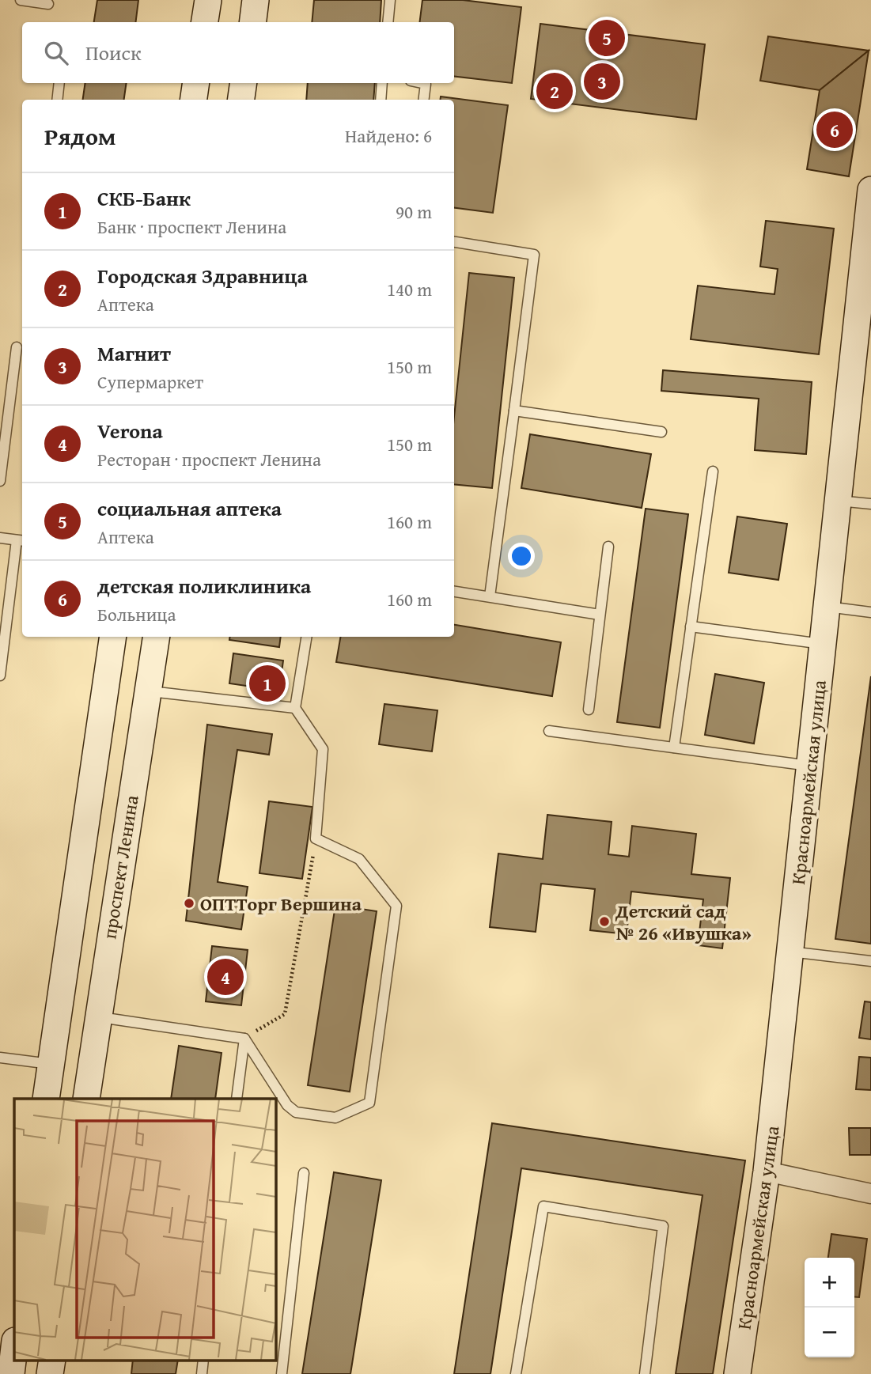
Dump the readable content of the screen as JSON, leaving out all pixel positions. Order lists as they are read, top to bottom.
{
  "streets": {
    "street": ["Красноармейская улица", "проспект Ленина"]
  },
  "places": ["ОПТТорг Вершина", "Детский сад № 26 «Ивушка»"],
  "page": {
    "pins": [
      "5",
      "3",
      "2",
      "6",
      "1",
      "4"
    ],
    "search": "Поиск",
    "heading": ["Рядом", "Найдено: 6"],
    "list": [
      {
        "mark": "1",
        "name": "СКБ-Банк",
        "note": "Банк · проспект Ленина",
        "value": "90 m"
      },
      {
        "mark": "2",
        "name": "Городская Здравница",
        "note": "Аптека",
        "value": "140 m"
      },
      {
        "mark": "3",
        "name": "Магнит",
        "note": "Супермаркет",
        "value": "150 m"
      },
      {
        "mark": "4",
        "name": "Verona",
        "note": "Ресторан · проспект Ленина",
        "value": "150 m"
      },
      {
        "mark": "5",
        "name": "социальная аптека",
        "note": "Аптека",
        "value": "160 m"
      },
      {
        "mark": "6",
        "name": "детская поликлиника",
        "note": "Больница",
        "value": "160 m"
      }
    ],
    "map_buttons": ["+", "−"]
  }
}
